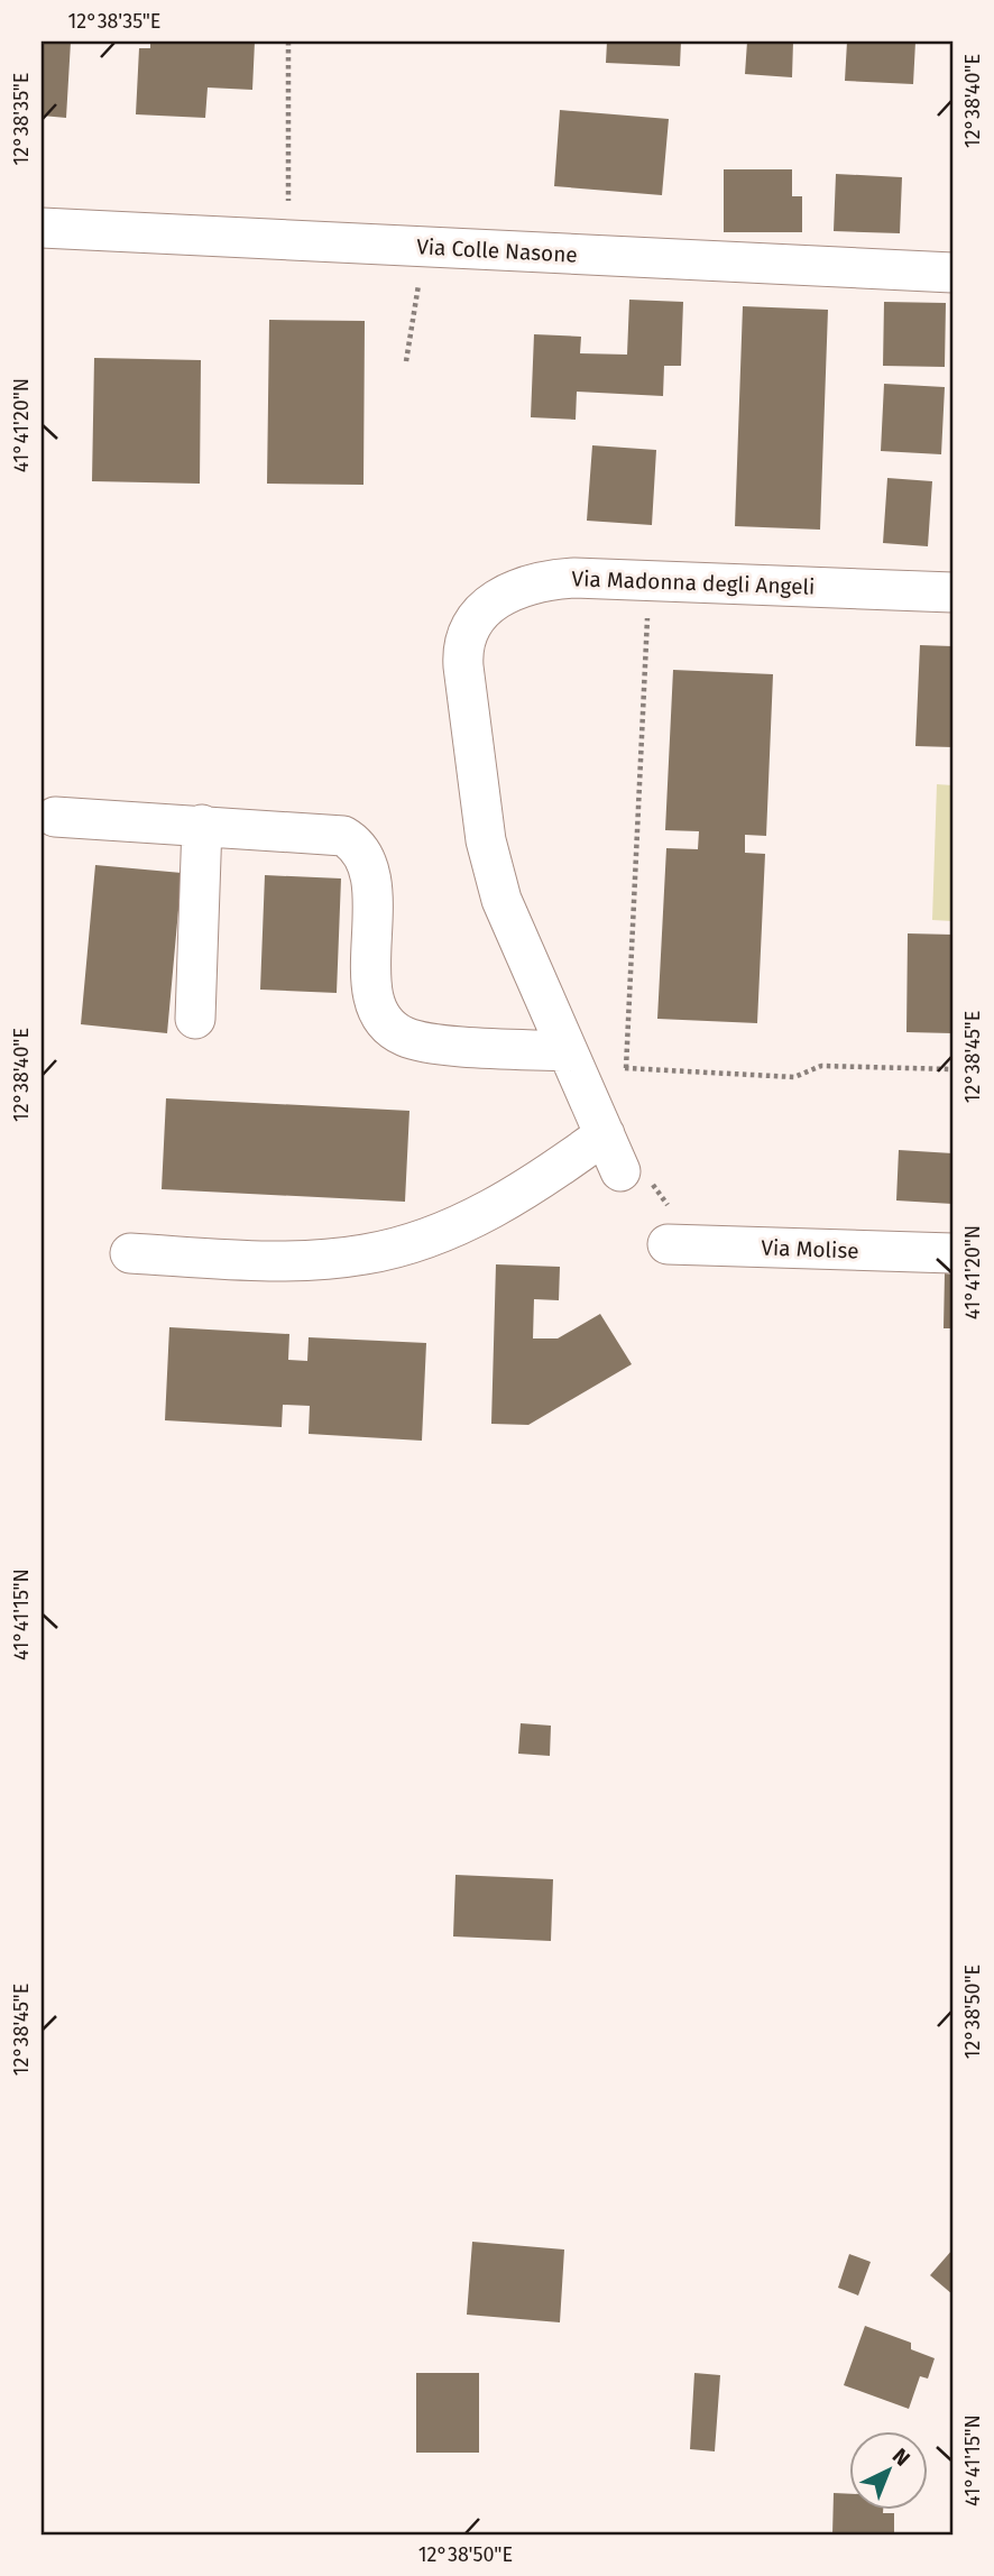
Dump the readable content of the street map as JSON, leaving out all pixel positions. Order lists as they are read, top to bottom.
{
  "streets": {
    "street": ["Via Colle Nasone", "Via Madonna degli Angeli", "Via Molise"]
  },
  "north": "top right",
  "coordinates": [
    "12°38'35\"E",
    "12°38'40\"E",
    "41°41'20\"N",
    "12°38'45\"E",
    "41°41'15\"N",
    "12°38'50\"E"
  ]
}
